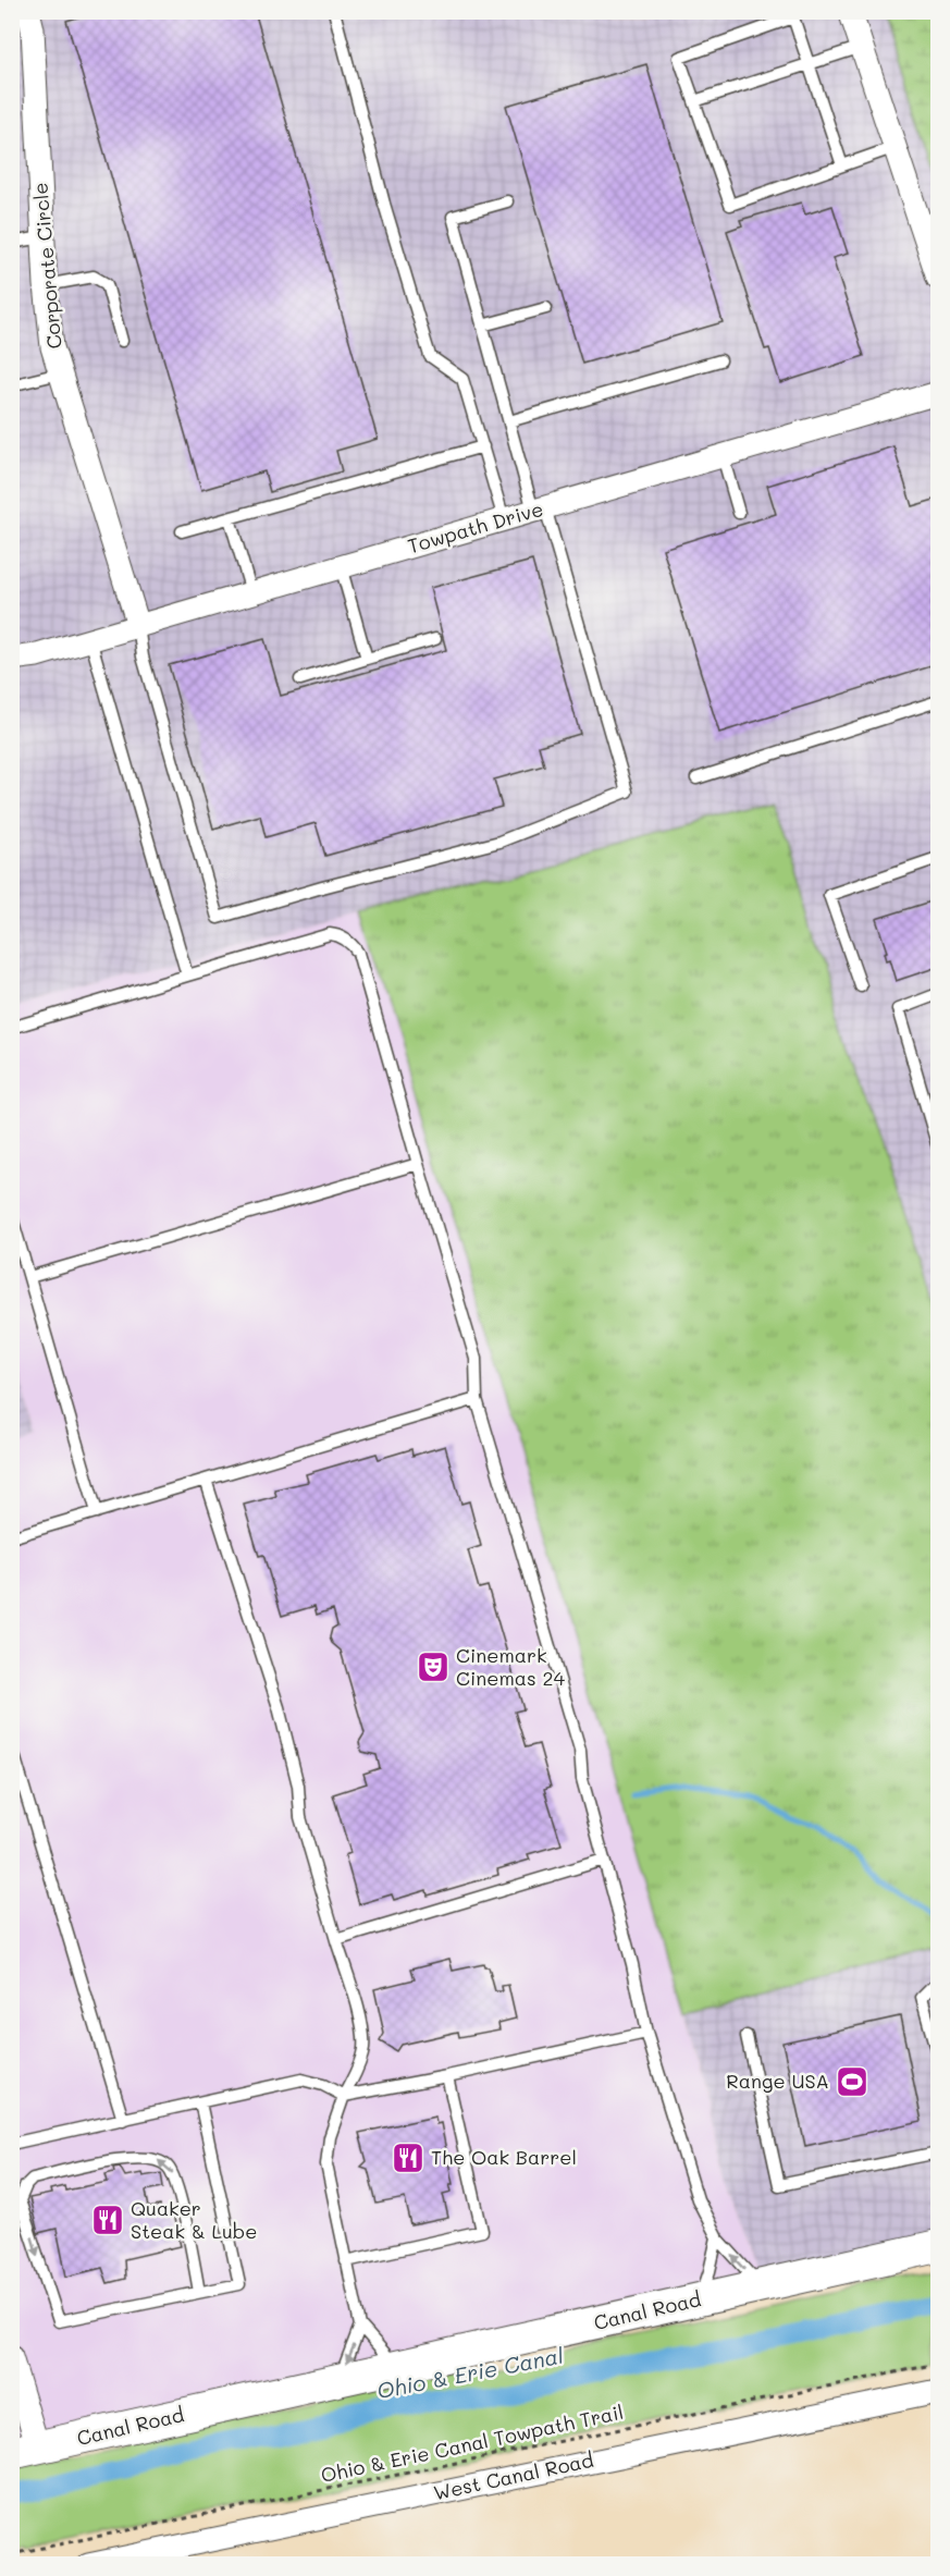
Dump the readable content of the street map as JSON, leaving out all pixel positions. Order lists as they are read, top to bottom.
{
  "streets": {
    "main road": ["Canal Road"],
    "street": ["Corporate Circle", "Towpath Drive", "West Canal Road"],
    "path": ["Ohio & Erie Canal Towpath Trail"]
  },
  "crossings": [
    ["Corporate Circle", "Towpath Drive"]
  ],
  "water": ["Ohio & Erie Canal"],
  "places": {
    "theatre": ["Cinemark Cinemas 24"],
    "sports": ["Range USA"],
    "restaurant": ["The Oak Barrel", "Quaker Steak & Lube"]
  }
}
